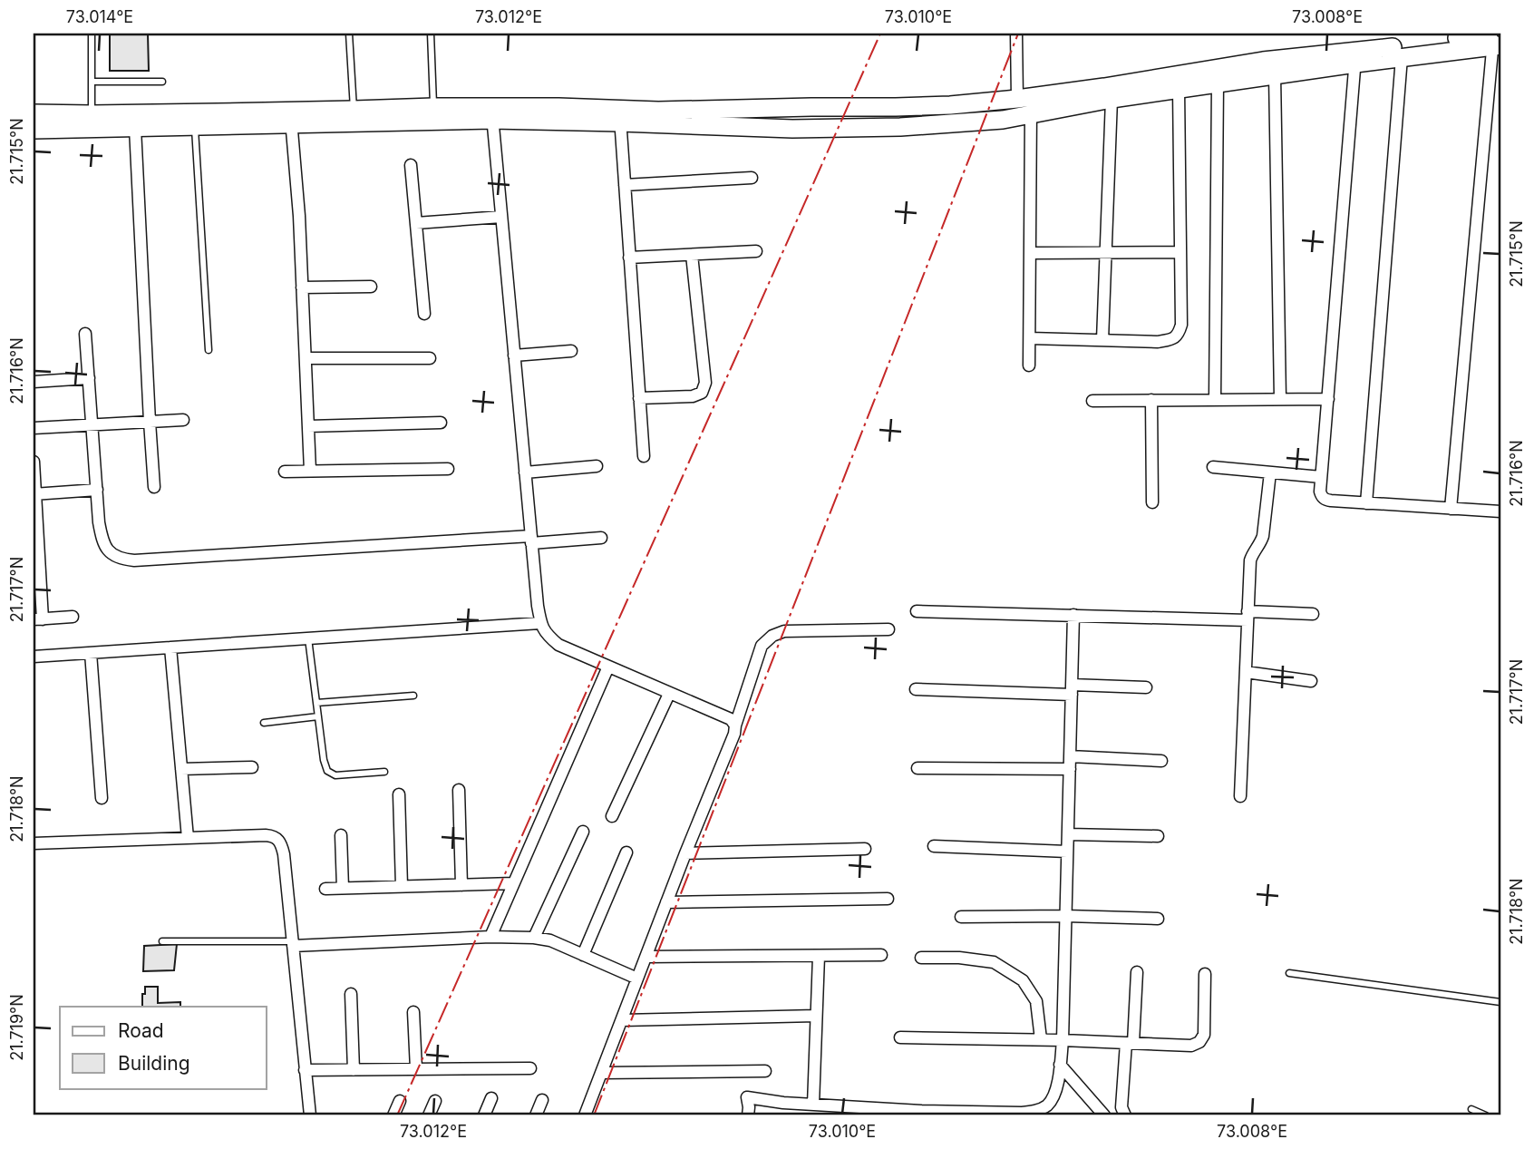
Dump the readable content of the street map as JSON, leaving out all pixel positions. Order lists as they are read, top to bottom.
{
  "legend": ["Road", "Building"],
  "coordinates": [
    "73.014°E",
    "73.012°E",
    "73.010°E",
    "73.008°E",
    "21.715°N",
    "21.716°N",
    "21.717°N",
    "21.718°N",
    "21.719°N"
  ]
}
